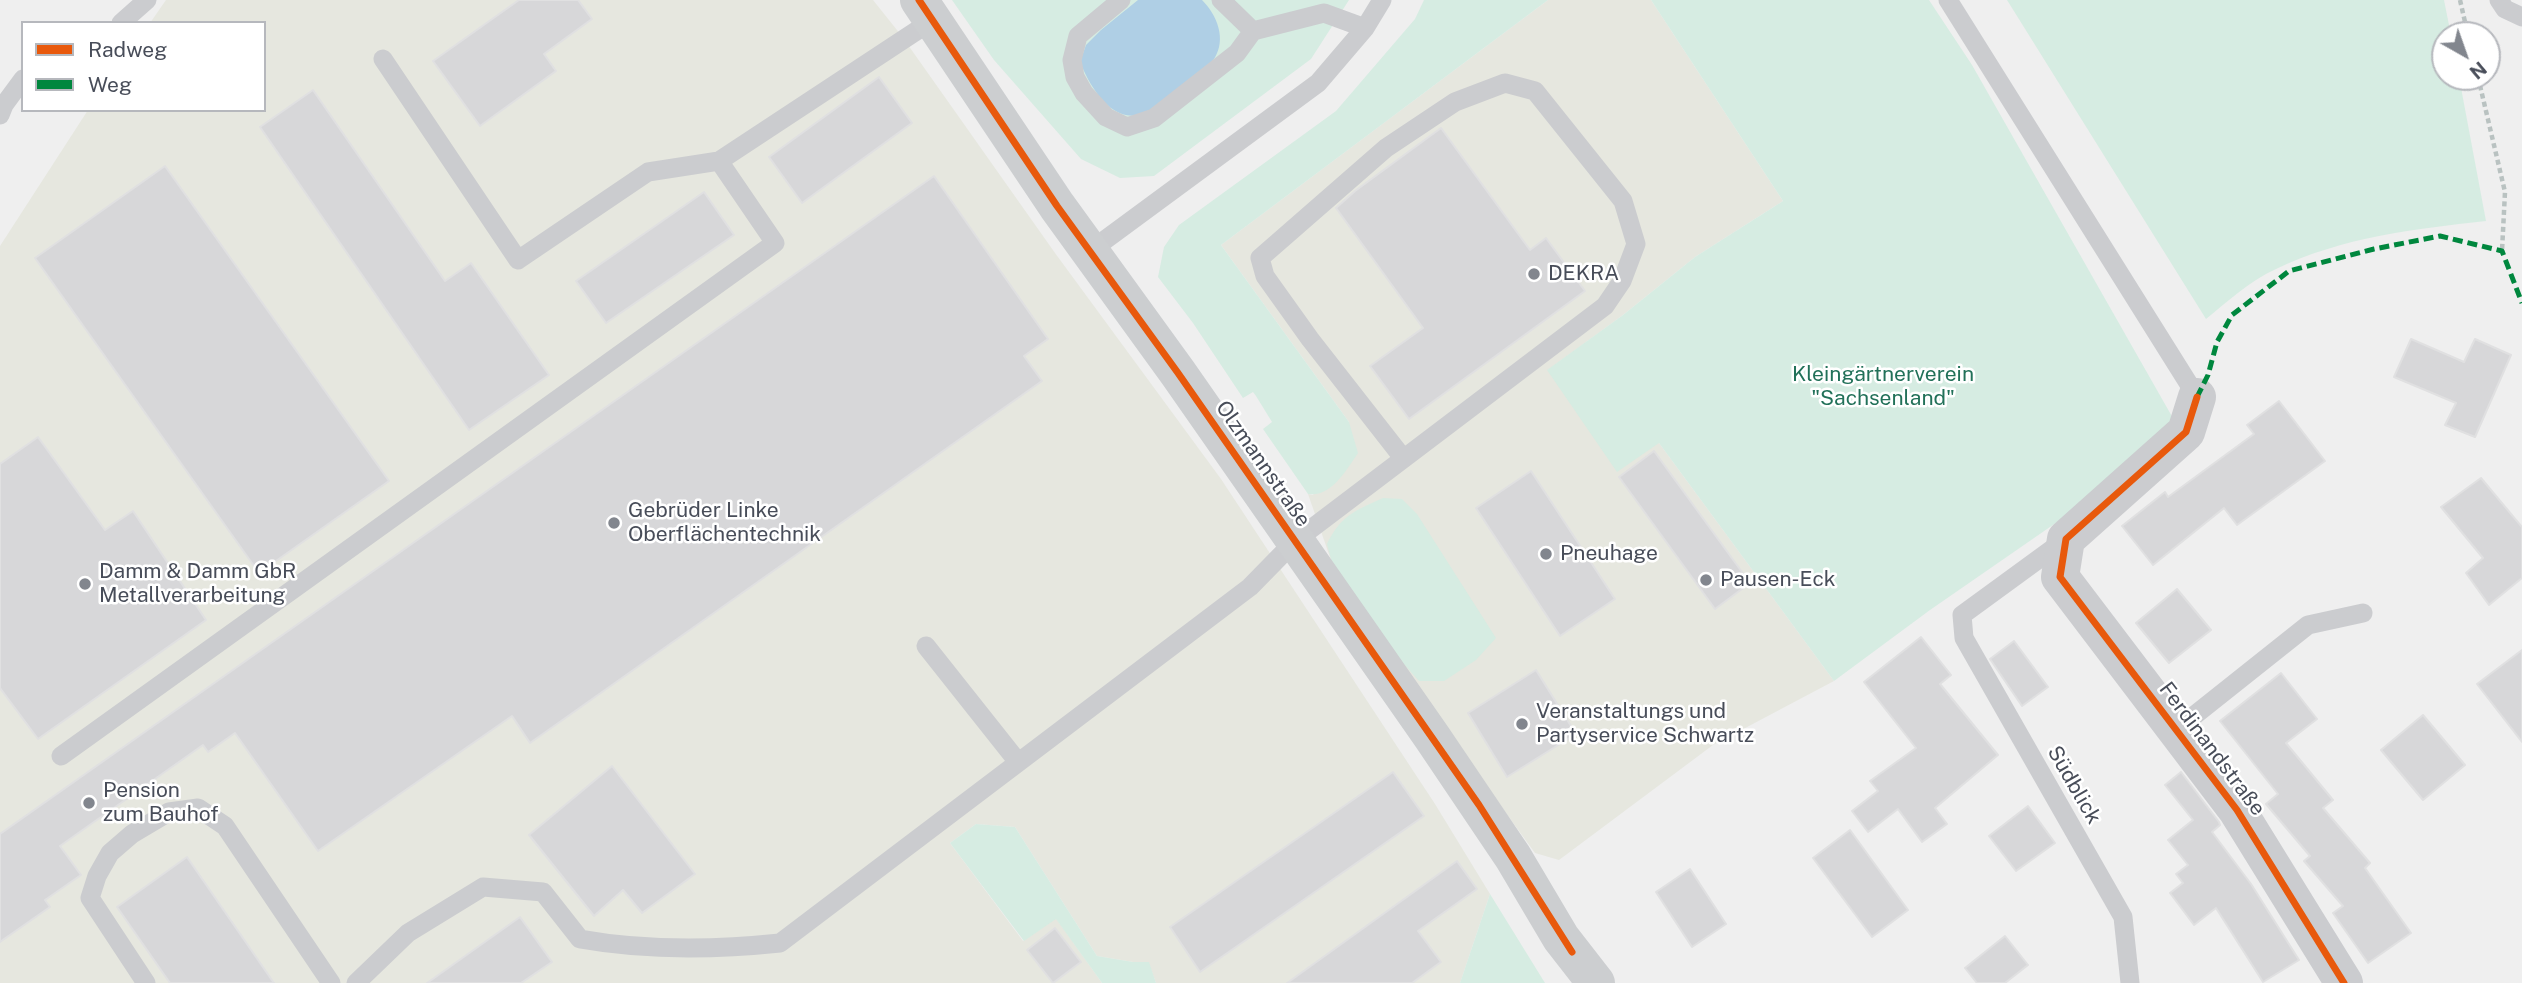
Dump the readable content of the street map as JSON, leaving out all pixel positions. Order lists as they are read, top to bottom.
{
  "streets": {
    "main road": ["Olzmannstraße"],
    "street": ["Ferdinandstraße"],
    "lane": ["Südblick"]
  },
  "crossings": [
    ["Ferdinandstraße", "Südblick"]
  ],
  "parks": ["Kleingärtnerverein \"Sachsenland\""],
  "places": [
    "DEKRA",
    "Gebrüder Linke Oberflächentechnik",
    "Pneuhage",
    "Pausen-Eck",
    "Damm & Damm GbR Metallverarbeitung",
    "Veranstaltungs und Partyservice Schwartz",
    "Pension zum Bauhof"
  ],
  "legend": ["Radweg", "Weg"],
  "north": "bottom right"
}
